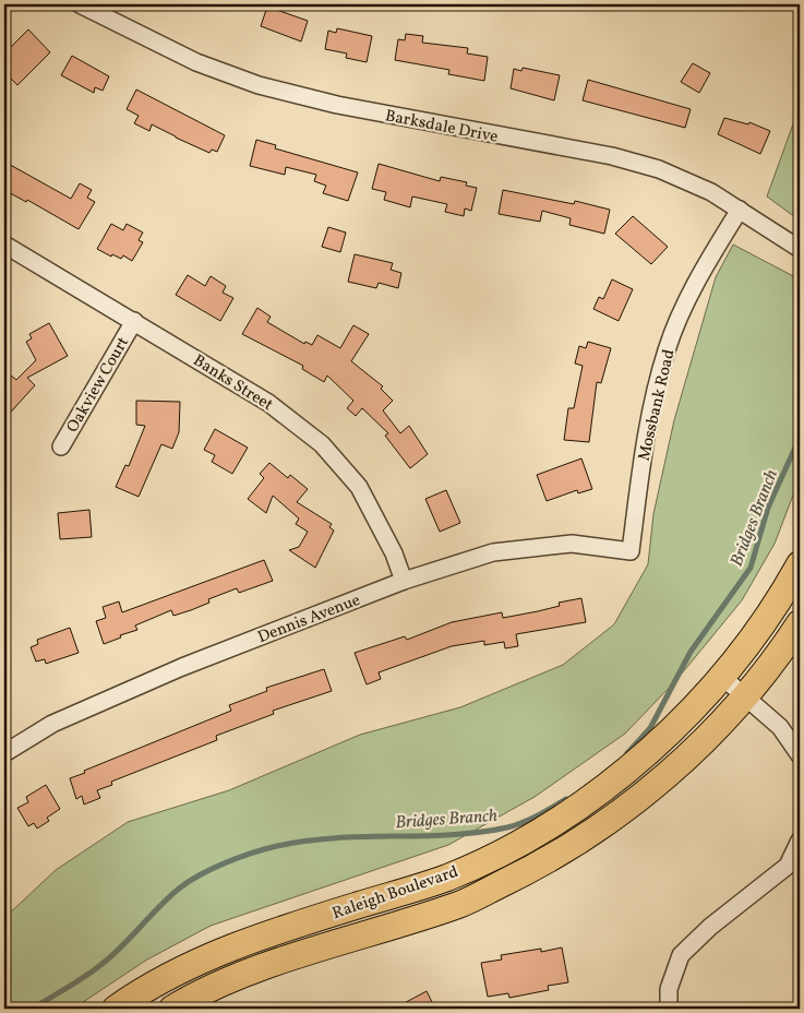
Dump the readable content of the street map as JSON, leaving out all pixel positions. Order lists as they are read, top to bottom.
{
  "streets": {
    "main road": ["Raleigh Boulevard"],
    "street": [
      "Barksdale Drive",
      "Banks Street",
      "Oakview Court",
      "Mossbank Road",
      "Dennis Avenue"
    ]
  },
  "crossings": [
    ["Barksdale Drive", "Mossbank Road"],
    ["Banks Street", "Oakview Court"],
    ["Banks Street", "Dennis Avenue"],
    ["Mossbank Road", "Dennis Avenue"]
  ],
  "water": ["Bridges Branch"]
}
